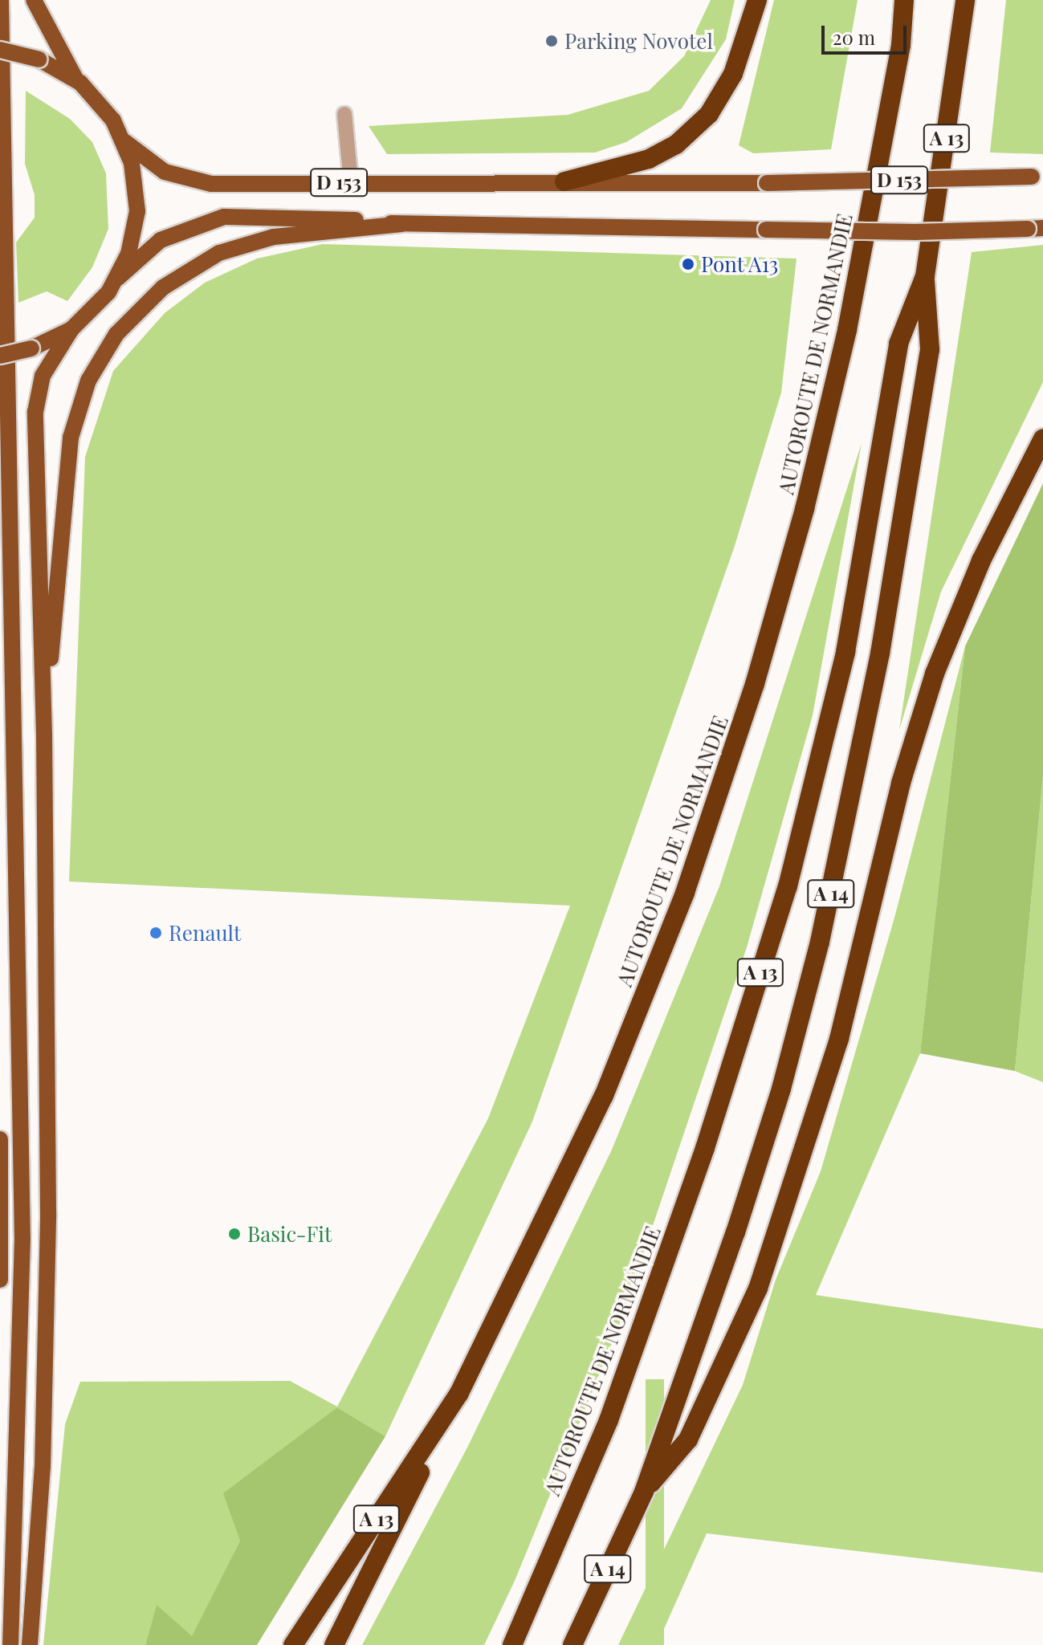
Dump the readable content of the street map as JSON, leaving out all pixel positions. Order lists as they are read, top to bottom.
{
  "streets": {
    "highway": ["A 13", "AUTOROUTE DE NORMANDIE", "A 14"],
    "main road": ["D 153"]
  },
  "crossings": [
    ["AUTOROUTE DE NORMANDIE", "A 14"]
  ],
  "places": [
    "Parking Novotel",
    "Pont A13",
    "Renault",
    "Basic-Fit"
  ],
  "scale_bar": "20 m"
}
